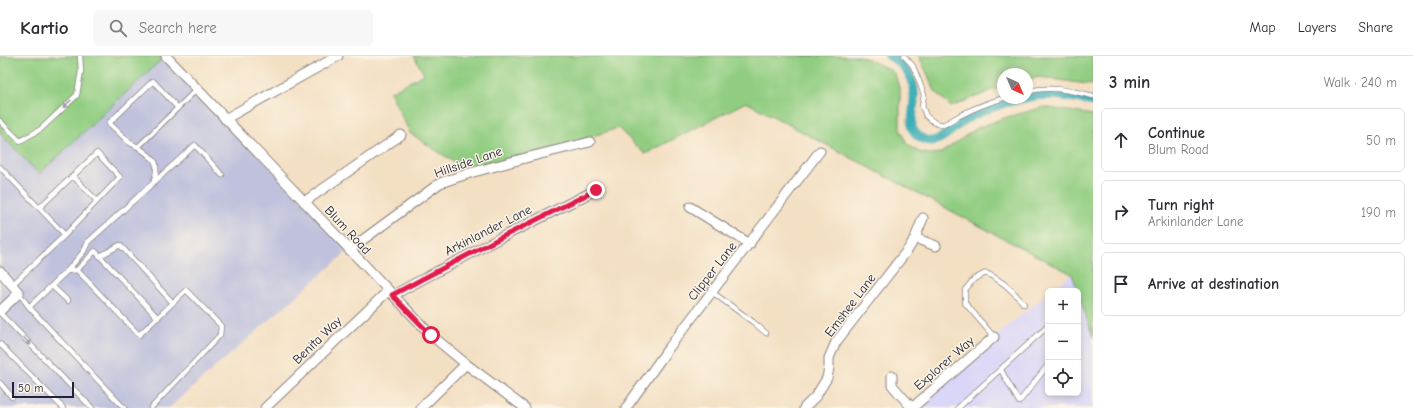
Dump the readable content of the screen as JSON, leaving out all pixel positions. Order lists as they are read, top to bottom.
{
  "streets": {
    "street": [
      "Hillside Lane",
      "Blum Road",
      "Arkinlander Lane",
      "Clipper Lane",
      "Emshee Lane",
      "Benita Way",
      "Explorer Way"
    ]
  },
  "crossings": [
    ["Hillside Lane", "Blum Road"],
    ["Blum Road", "Arkinlander Lane"],
    ["Blum Road", "Benita Way"],
    ["Arkinlander Lane", "Benita Way"]
  ],
  "scale_bar": "50 m",
  "north": "bottom right",
  "page": {
    "header": "Kartio",
    "search": "Search here",
    "nav": ["Map", "Layers", "Share"],
    "heading": ["3 min", "Walk · 240 m"],
    "list": [
      ["Continue", "Blum Road", "50 m"],
      ["Turn right", "Arkinlander Lane", "190 m"],
      "Arrive at destination"
    ],
    "map_buttons": ["+", "−"],
    "scale": "50 m"
  }
}
